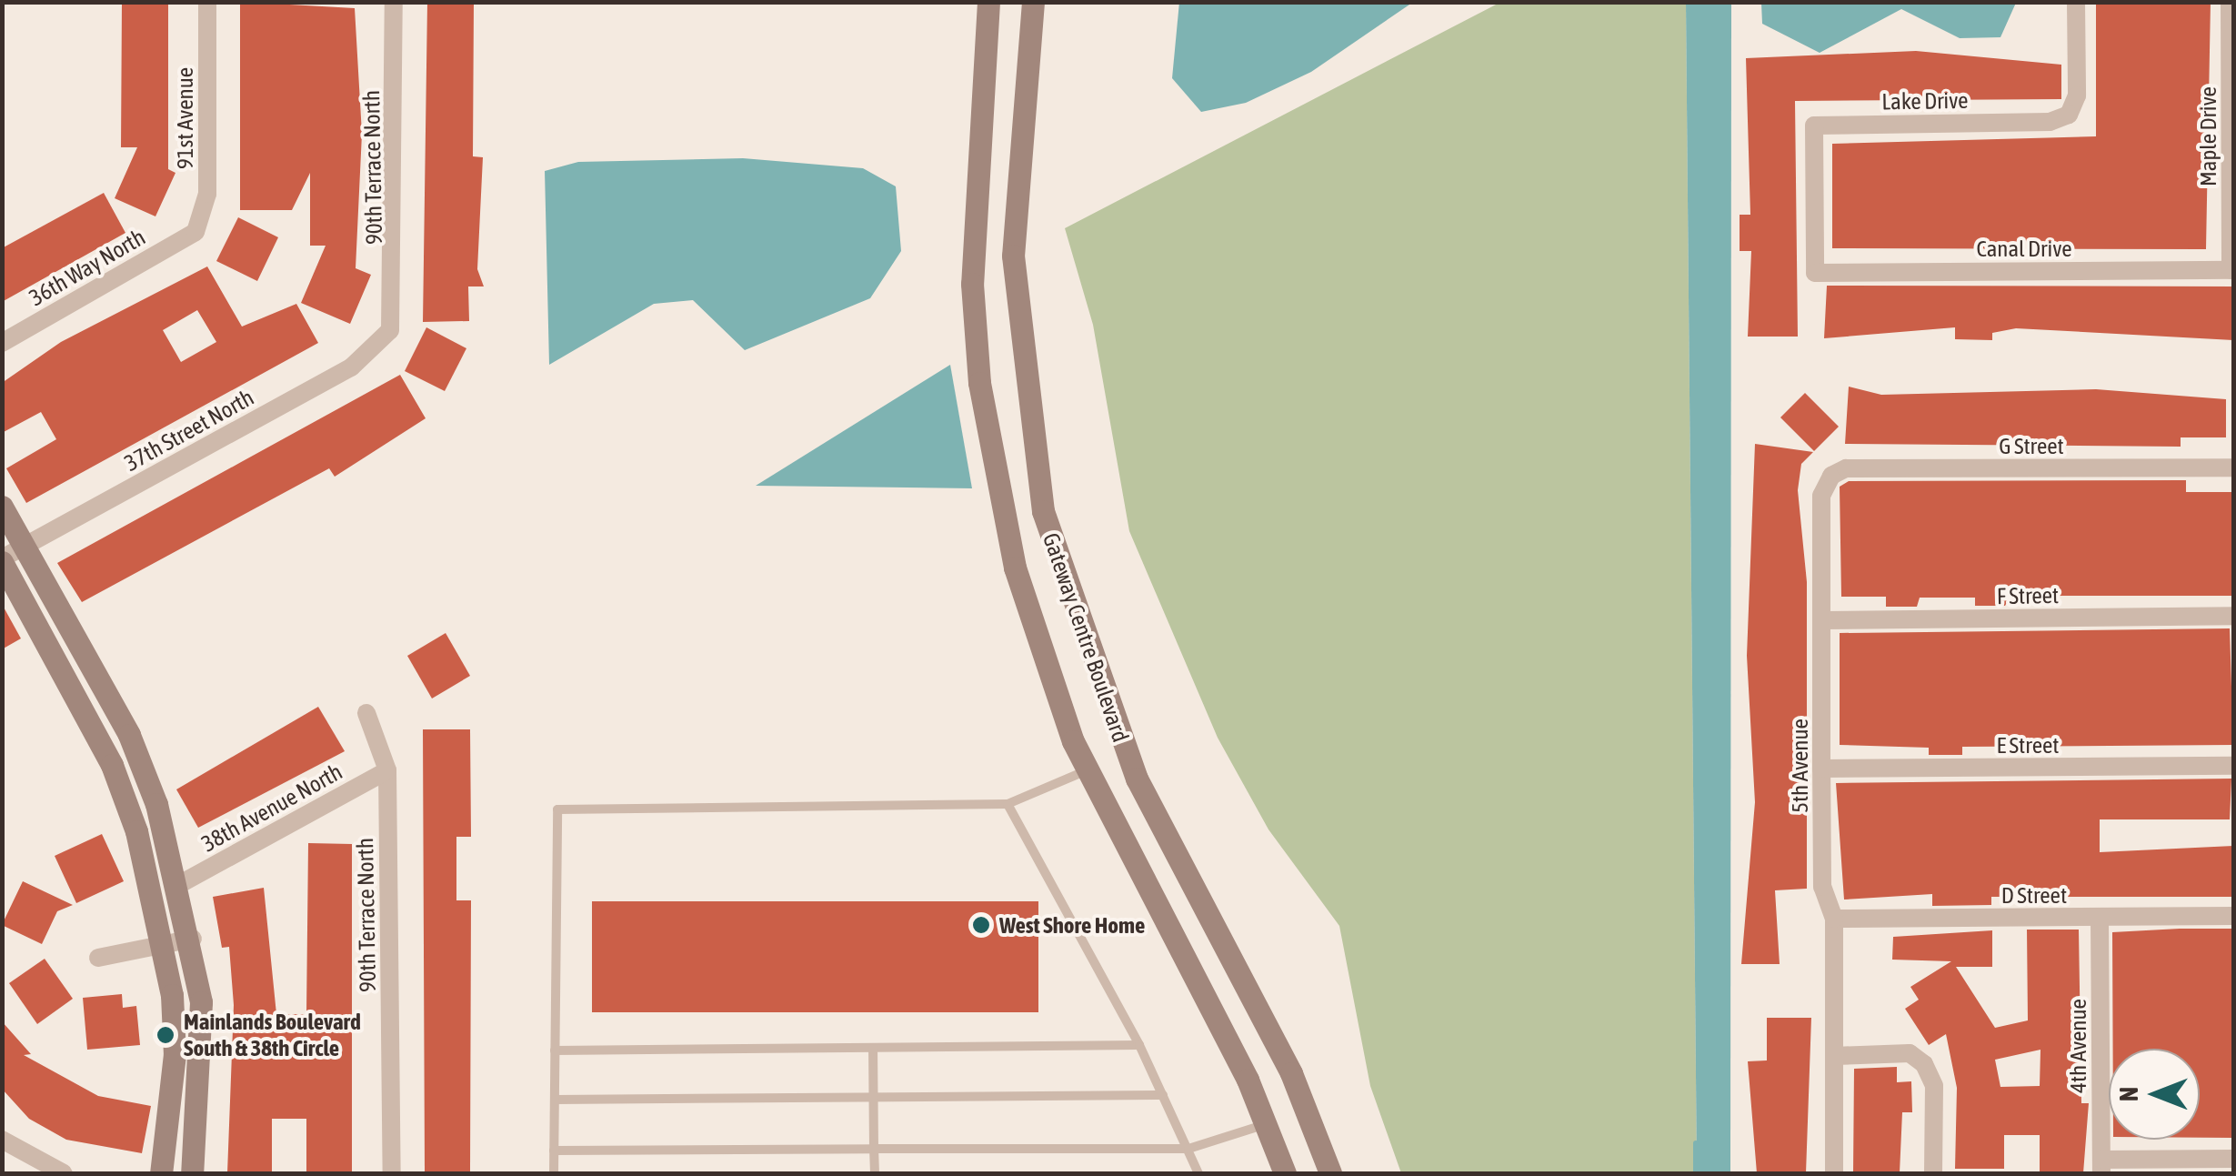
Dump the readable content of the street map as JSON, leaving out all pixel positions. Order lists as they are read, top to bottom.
{
  "streets": {
    "street": [
      "Lake Drive",
      "91st Avenue",
      "Maple Drive",
      "90th Terrace North",
      "Canal Drive",
      "36th Way North",
      "37th Street North",
      "G Street",
      "F Street",
      "Gateway Centre Boulevard",
      "E Street",
      "5th Avenue",
      "38th Avenue North",
      "D Street",
      "4th Avenue"
    ]
  },
  "crossings": [
    ["Lake Drive", "Canal Drive"],
    ["91st Avenue", "36th Way North"],
    ["Maple Drive", "Canal Drive"],
    ["90th Terrace North", "37th Street North"],
    ["90th Terrace North", "38th Avenue North"],
    ["G Street", "5th Avenue"],
    ["F Street", "5th Avenue"],
    ["E Street", "5th Avenue"],
    ["5th Avenue", "D Street"],
    ["D Street", "4th Avenue"]
  ],
  "places": ["West Shore Home", "Mainlands Boulevard South & 38th Circle"],
  "north": "left"
}
